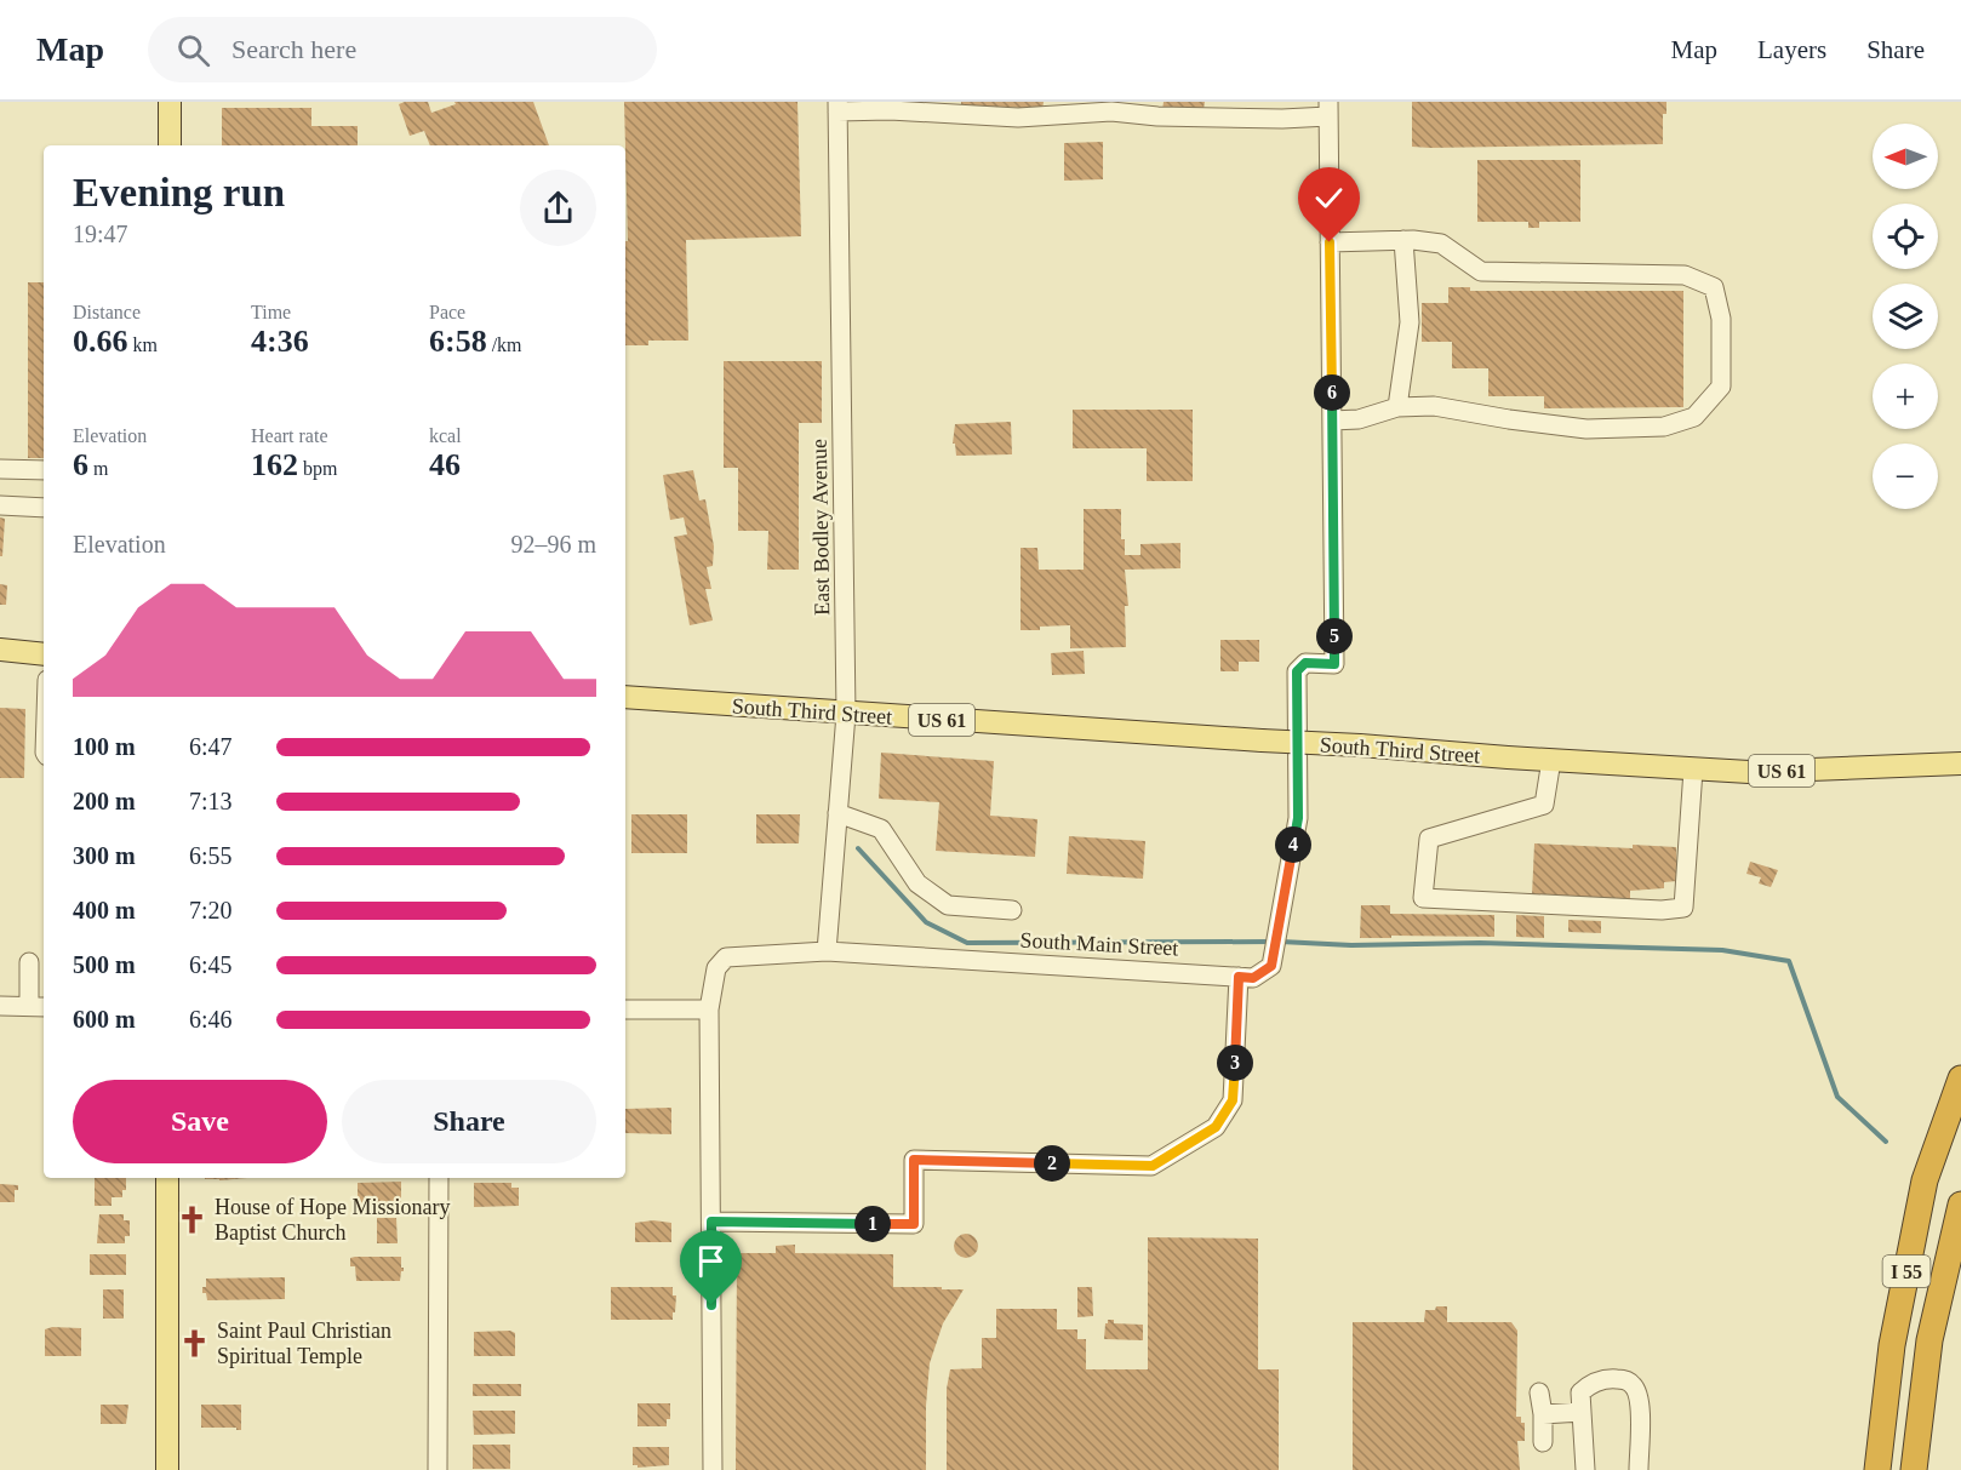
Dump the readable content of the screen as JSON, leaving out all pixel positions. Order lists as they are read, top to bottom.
{
  "streets": {
    "highway": ["I 55"],
    "main road": ["South Third Street", "US 61"],
    "street": ["East Bodley Avenue", "South Main Street"]
  },
  "crossings": [
    ["East Bodley Avenue", "South Third Street"],
    ["East Bodley Avenue", "South Main Street"]
  ],
  "places": {
    "church": ["House of Hope Missionary Baptist Church", "Saint Paul Christian Spiritual Temple"]
  },
  "north": "left",
  "page": {
    "header": "Map",
    "search": "Search here",
    "nav": ["Map", "Layers", "Share"],
    "map_buttons": ["+", "−"],
    "heading": ["Evening run", "19:47"],
    "stats": [
      ["Distance", "0.66 km"],
      ["Time", "4:36"],
      ["Pace", "6:58 /km"],
      ["Elevation", "6 m"],
      ["Heart rate", "162 bpm"],
      ["kcal", "46"]
    ],
    "pins": [
      "6",
      "5",
      "4",
      "3",
      "2",
      "1"
    ],
    "chart": ["Elevation", "92–96 m"],
    "list": [
      {
        "name": "100 m",
        "note": "6:47"
      },
      {
        "name": "200 m",
        "note": "7:13"
      },
      {
        "name": "300 m",
        "note": "6:55"
      },
      {
        "name": "400 m",
        "note": "7:20"
      },
      {
        "name": "500 m",
        "note": "6:45"
      },
      {
        "name": "600 m",
        "note": "6:46"
      }
    ],
    "buttons": ["Save", "Share"]
  }
}
